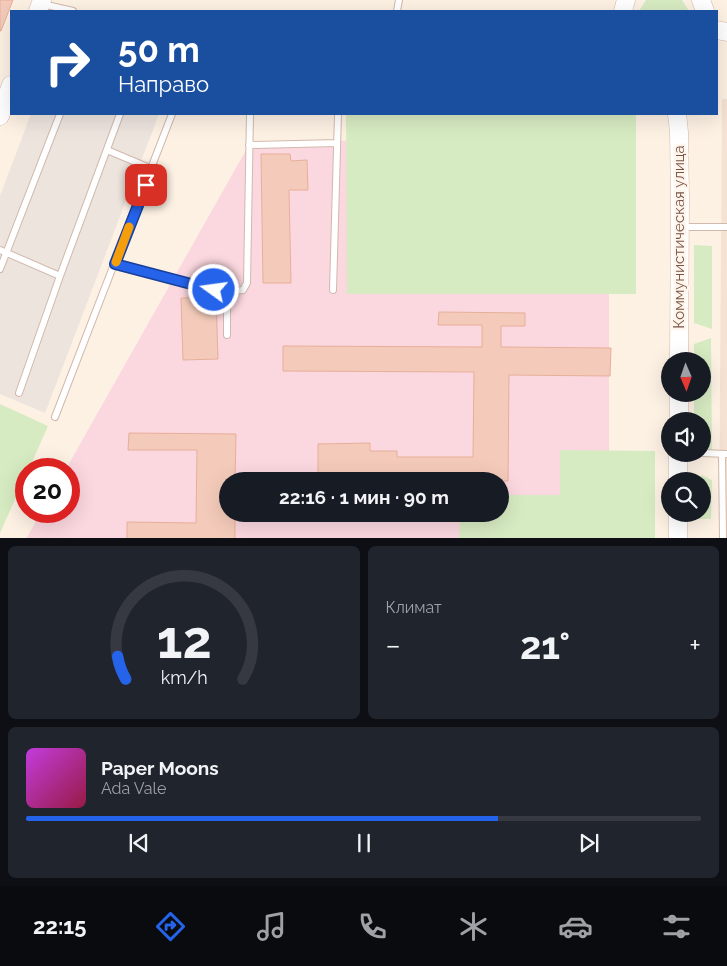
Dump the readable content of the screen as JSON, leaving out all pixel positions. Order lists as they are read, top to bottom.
{
  "streets": {
    "main road": ["Коммунистическая улица"]
  },
  "north": "bottom",
  "page": {
    "turn": ["50 m", "Направо"],
    "limit": "20",
    "trip": "22:16 · 1 мин · 90 m",
    "tile": "Климат",
    "heat": ["−", "21°", "+"],
    "song": ["Paper Moons", "Ada Vale"],
    "tabs": "22:15",
    "gauge": ["12", "km/h"]
  }
}
